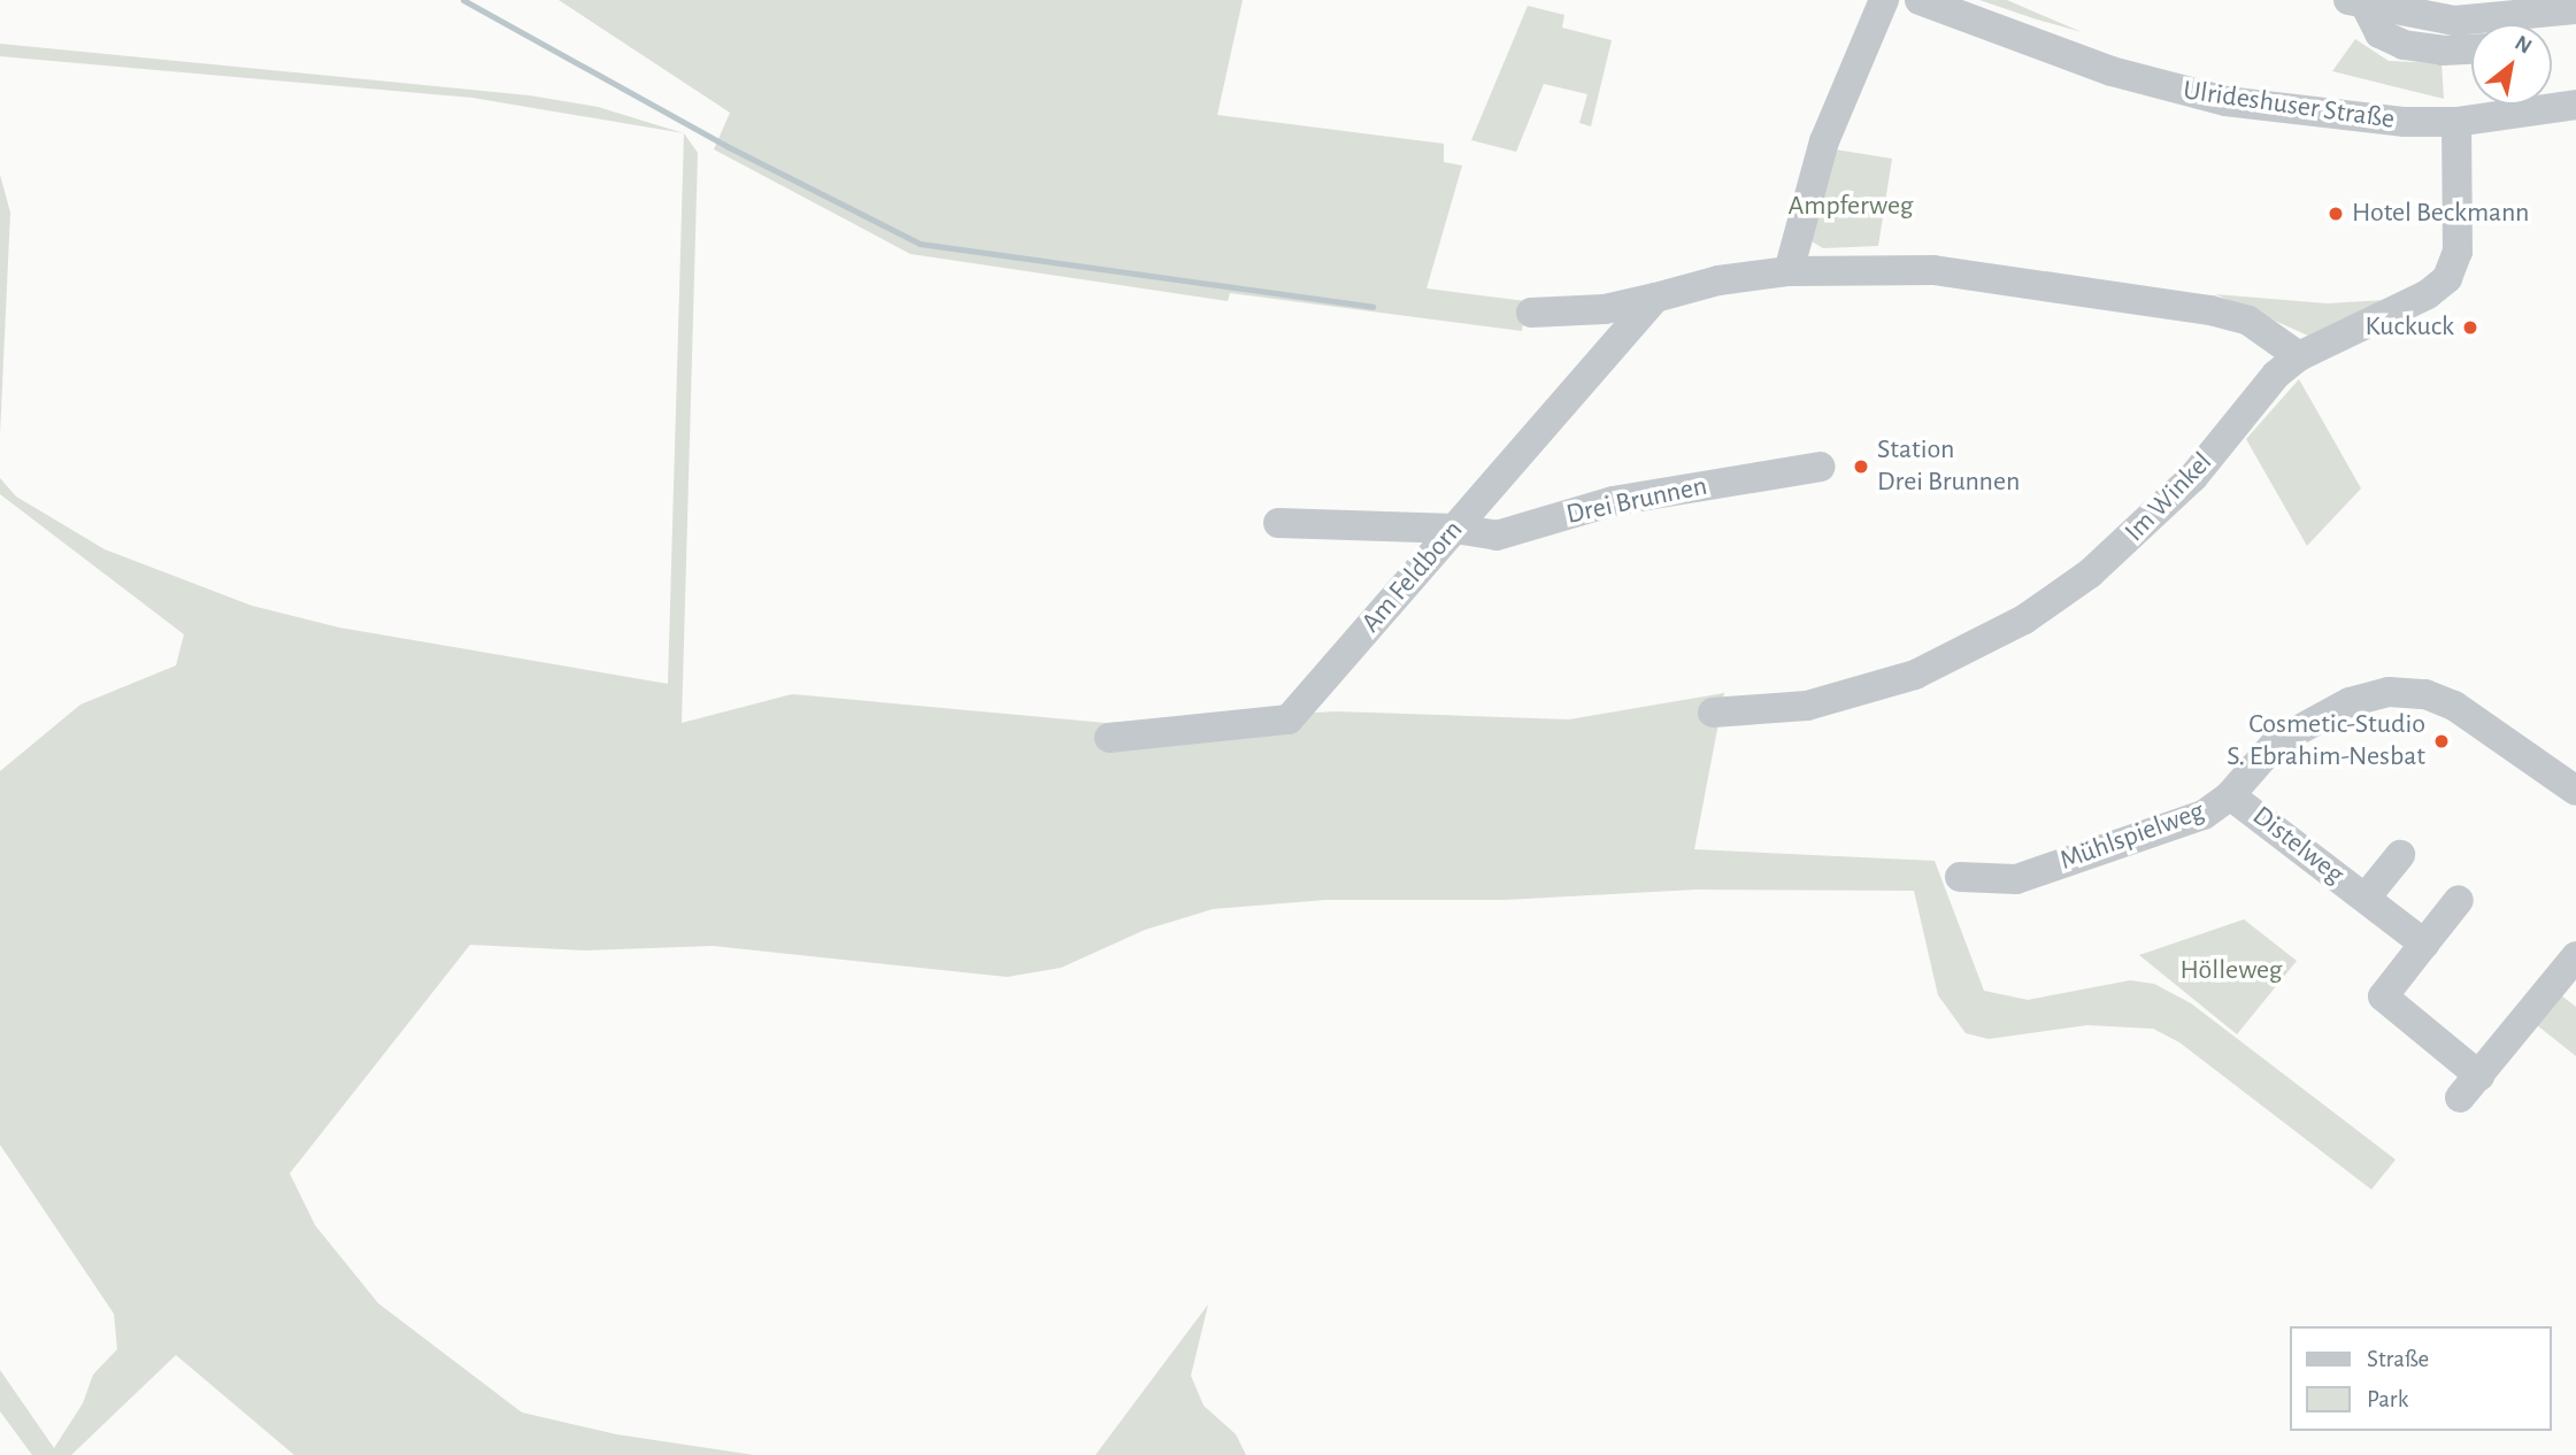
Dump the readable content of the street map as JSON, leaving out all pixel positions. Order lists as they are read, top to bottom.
{
  "streets": {
    "street": [
      "Ulrideshuser Straße",
      "Im Winkel",
      "Drei Brunnen",
      "Am Feldborn",
      "Mühlspielweg",
      "Distelweg"
    ]
  },
  "crossings": [
    ["Ulrideshuser Straße", "Im Winkel"],
    ["Drei Brunnen", "Am Feldborn"],
    ["Mühlspielweg", "Distelweg"]
  ],
  "parks": ["Ampferweg", "Hölleweg"],
  "places": [
    "Hotel Beckmann",
    "Kuckuck",
    "Station Drei Brunnen",
    "Cosmetic-Studio S. Ebrahim-Nesbat"
  ],
  "legend": ["Straße", "Park"],
  "north": "top right"
}
